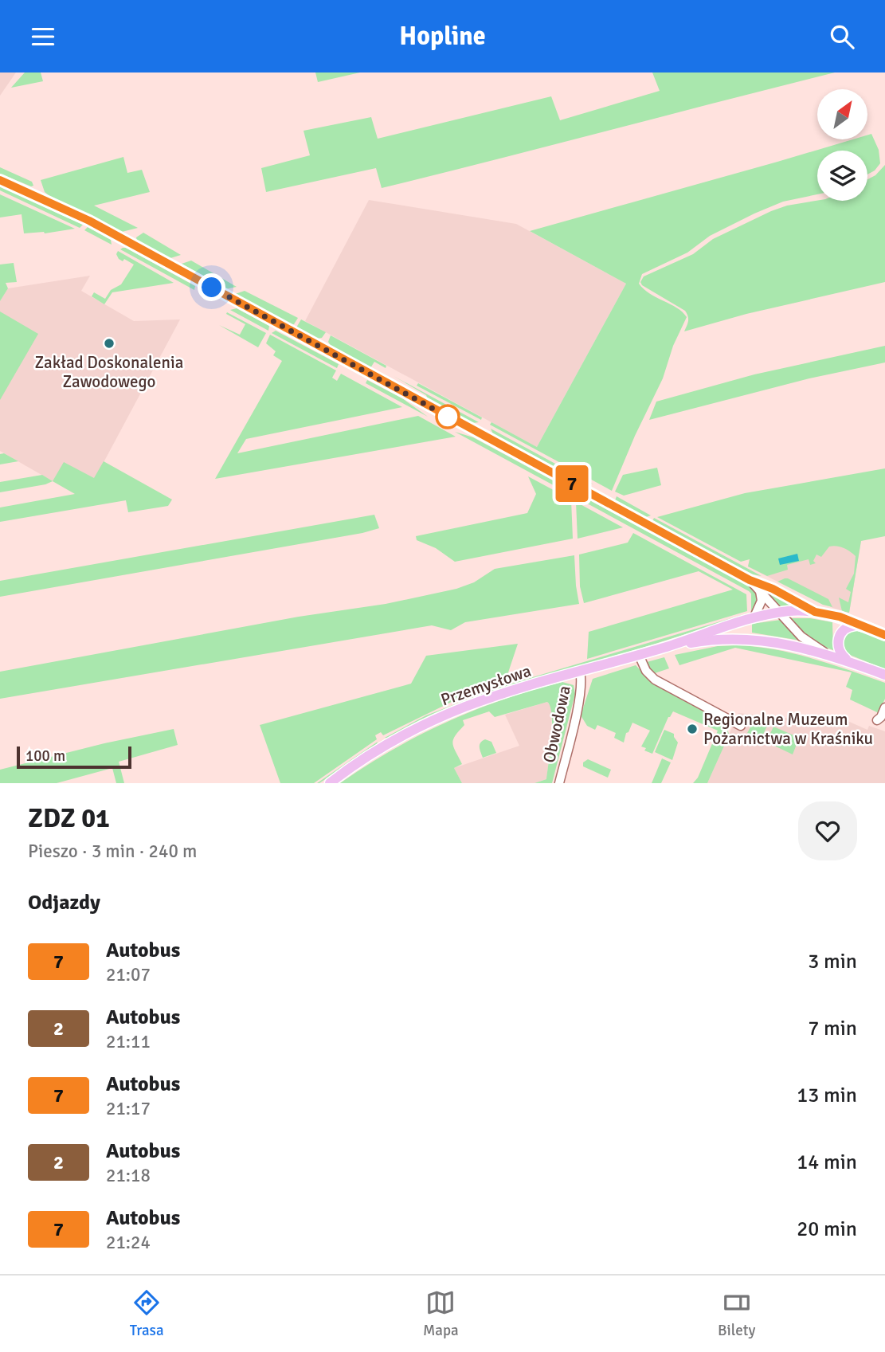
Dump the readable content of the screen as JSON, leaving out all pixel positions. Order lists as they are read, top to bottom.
{
  "streets": {
    "main road": ["Przemysłowa"],
    "street": ["Obwodowa"]
  },
  "crossings": [
    ["Przemysłowa", "Obwodowa"]
  ],
  "places": ["Zakład Doskonalenia Zawodowego", "Regionalne Muzeum Pożarnictwa w Kraśniku"],
  "lines": ["bus line 7"],
  "scale_bar": "100 m",
  "north": "top right",
  "page": {
    "header": "Hopline",
    "on_map": "7",
    "scale": "100 m",
    "heading": [
      ["ZDZ 01", "Pieszo · 3 min · 240 m"],
      "Odjazdy"
    ],
    "list": [
      {
        "mark": "7",
        "name": "Autobus",
        "note": "21:07",
        "value": "3 min"
      },
      {
        "mark": "2",
        "name": "Autobus",
        "note": "21:11",
        "value": "7 min"
      },
      {
        "mark": "7",
        "name": "Autobus",
        "note": "21:17",
        "value": "13 min"
      },
      {
        "mark": "2",
        "name": "Autobus",
        "note": "21:18",
        "value": "14 min"
      },
      {
        "mark": "7",
        "name": "Autobus",
        "note": "21:24",
        "value": "20 min"
      }
    ],
    "tabs": ["Trasa", "Mapa", "Bilety"]
  }
}
